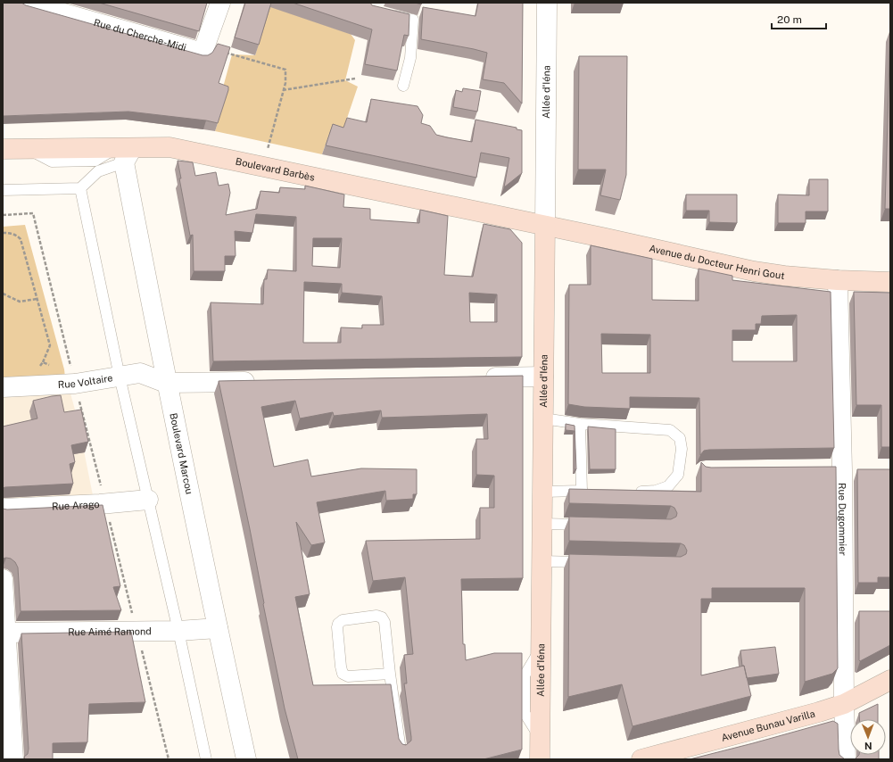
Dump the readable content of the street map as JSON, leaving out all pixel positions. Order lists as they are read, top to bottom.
{
  "streets": {
    "main road": [
      "Allée d'Iéna",
      "Boulevard Barbès",
      "Avenue du Docteur Henri Gout",
      "Avenue Bunau Varilla"
    ],
    "street": [
      "Rue du Cherche-Midi",
      "Rue Voltaire",
      "Boulevard Marcou",
      "Rue Arago",
      "Rue Dugommier",
      "Rue Aimé Ramond"
    ]
  },
  "crossings": [
    ["Allée d'Iéna", "Boulevard Barbès"],
    ["Allée d'Iéna", "Avenue du Docteur Henri Gout"],
    ["Boulevard Barbès", "Avenue du Docteur Henri Gout"],
    ["Boulevard Barbès", "Boulevard Marcou"],
    ["Avenue du Docteur Henri Gout", "Rue Dugommier"],
    ["Rue Voltaire", "Boulevard Marcou"],
    ["Boulevard Marcou", "Rue Aimé Ramond"],
    ["Rue Dugommier", "Avenue Bunau Varilla"]
  ],
  "scale_bar": "20 m",
  "north": "bottom"
}
